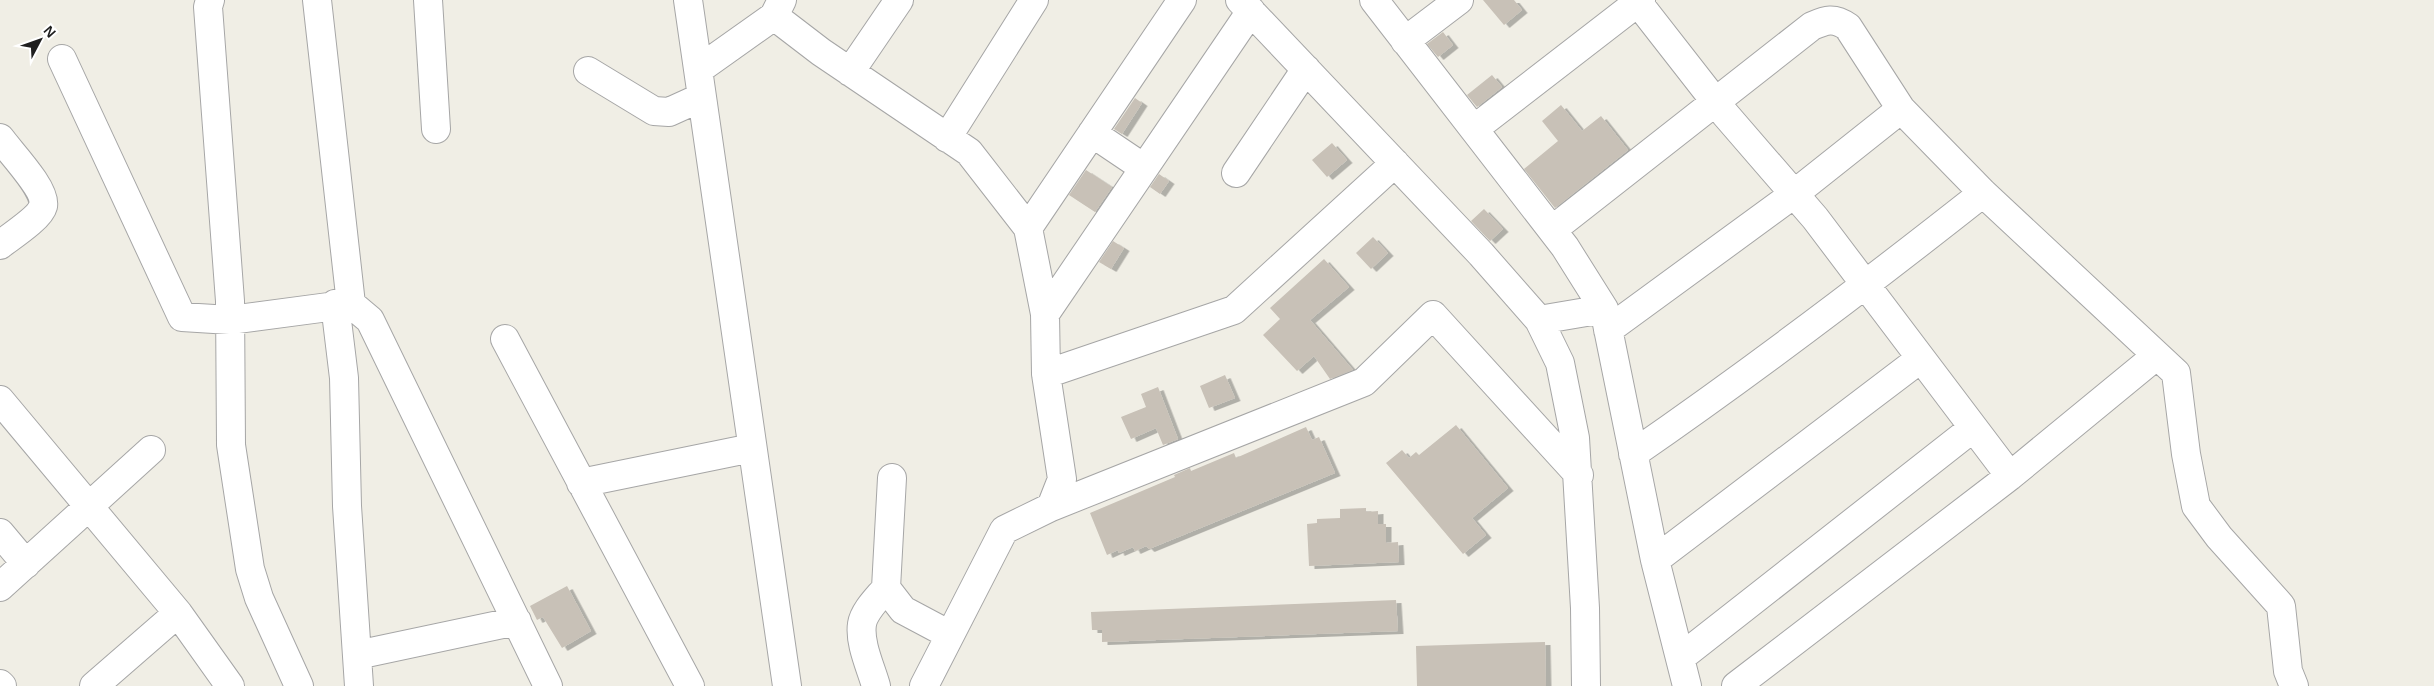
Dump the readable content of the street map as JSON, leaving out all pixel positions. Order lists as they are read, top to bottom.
{
  "north": "top right"
}
